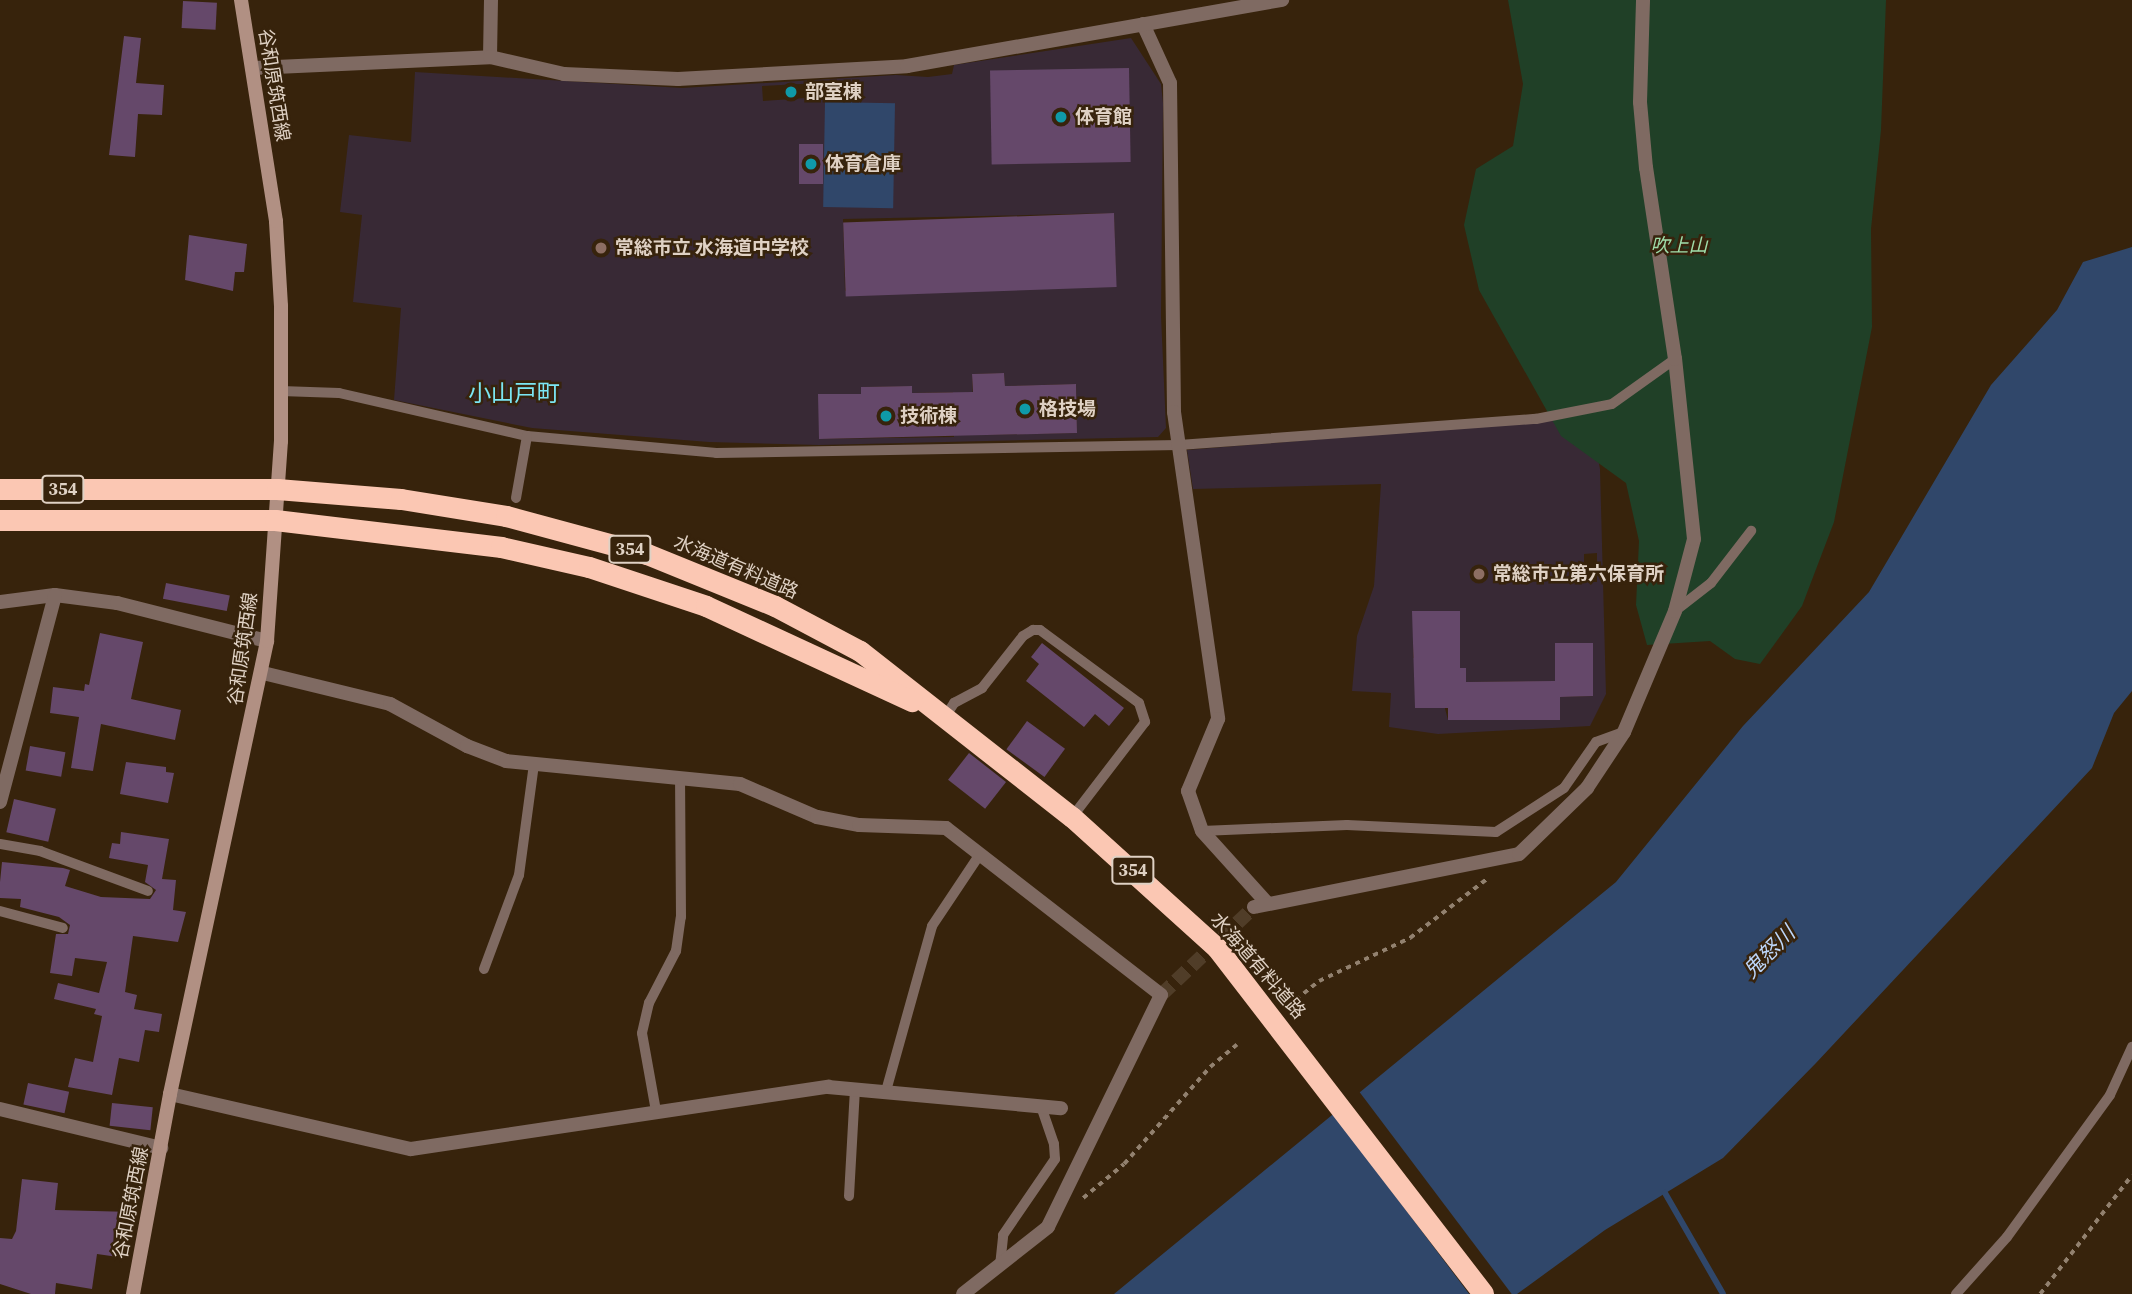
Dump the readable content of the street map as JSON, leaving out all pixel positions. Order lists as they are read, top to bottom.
{
  "streets": {
    "highway": ["354", "水海道有料道路"],
    "main road": ["谷和原筑西線"]
  },
  "crossings": [
    ["谷和原筑西線", "354"],
    ["谷和原筑西線", "水海道有料道路"],
    ["354", "水海道有料道路"]
  ],
  "districts": ["小山戸町"],
  "water": ["鬼怒川"],
  "parks": ["吹上山"],
  "places": [
    "部室棟",
    "体育館",
    "体育倉庫",
    "常総市立 水海道中学校",
    "格技場",
    "技術棟",
    "常総市立第六保育所"
  ]
}
